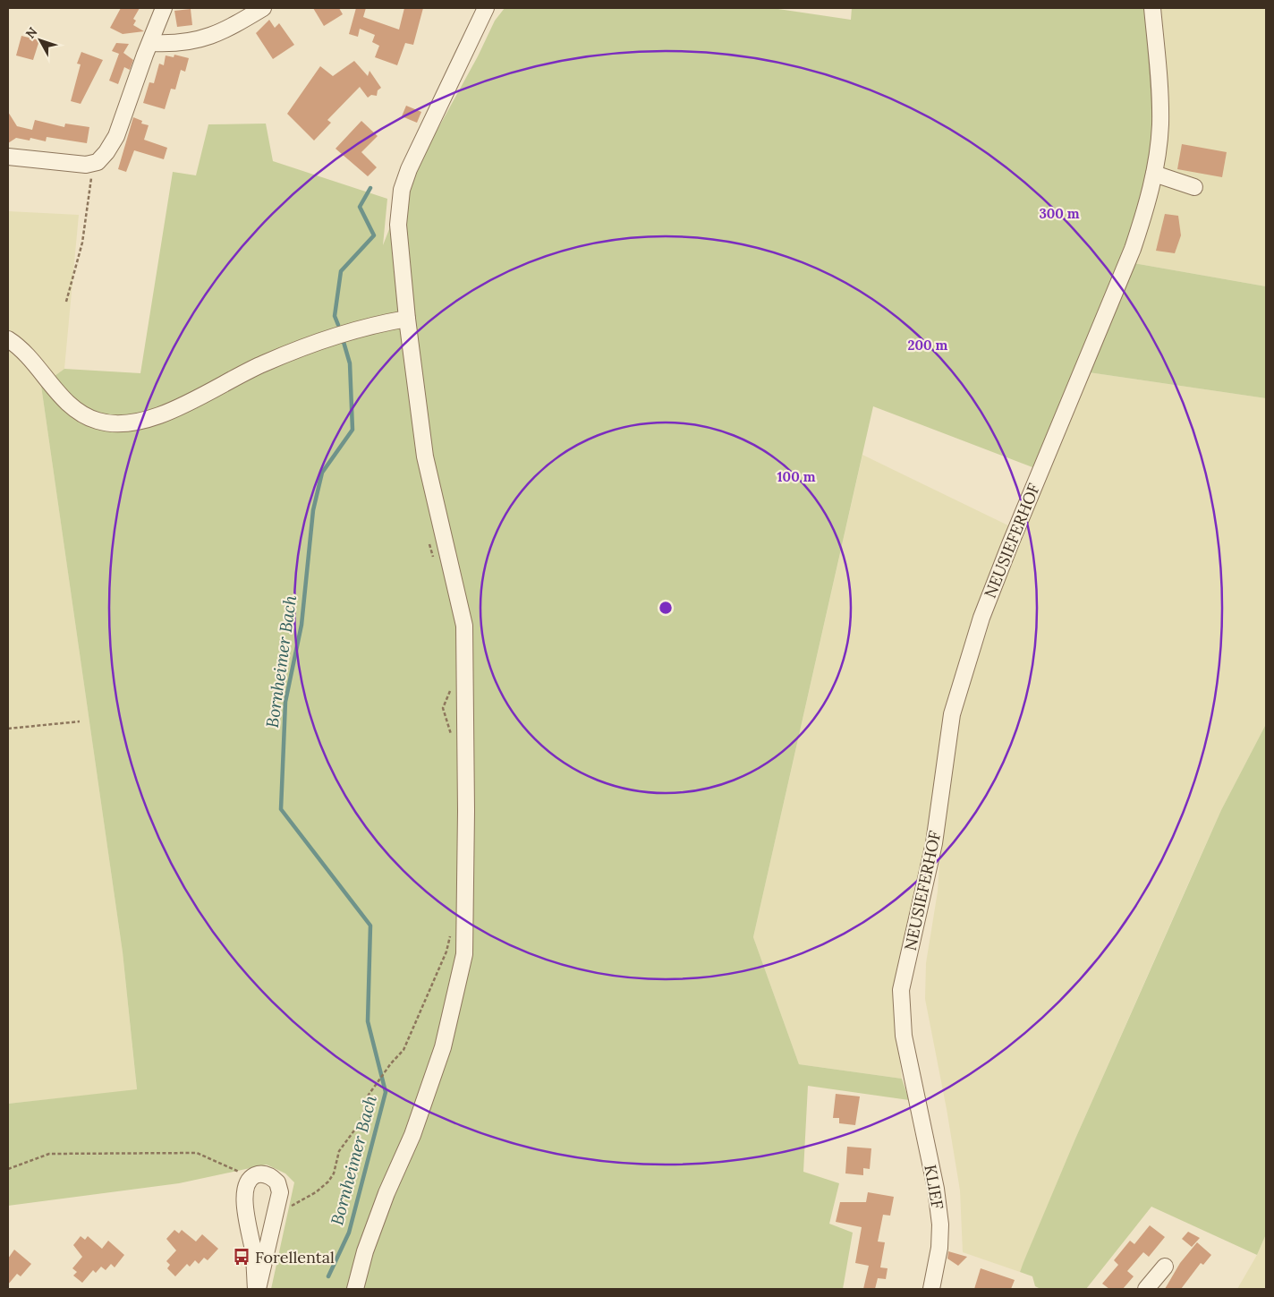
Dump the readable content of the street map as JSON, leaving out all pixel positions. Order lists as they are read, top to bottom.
{
  "streets": {
    "street": ["NEUSIEFERHOF", "KLIEF"]
  },
  "crossings": [
    ["NEUSIEFERHOF", "KLIEF"]
  ],
  "water": ["Bornheimer Bach"],
  "places": {
    "bus stop": ["Forellental"]
  },
  "north": "top left",
  "rings": ["300 m", "200 m", "100 m"]
}
